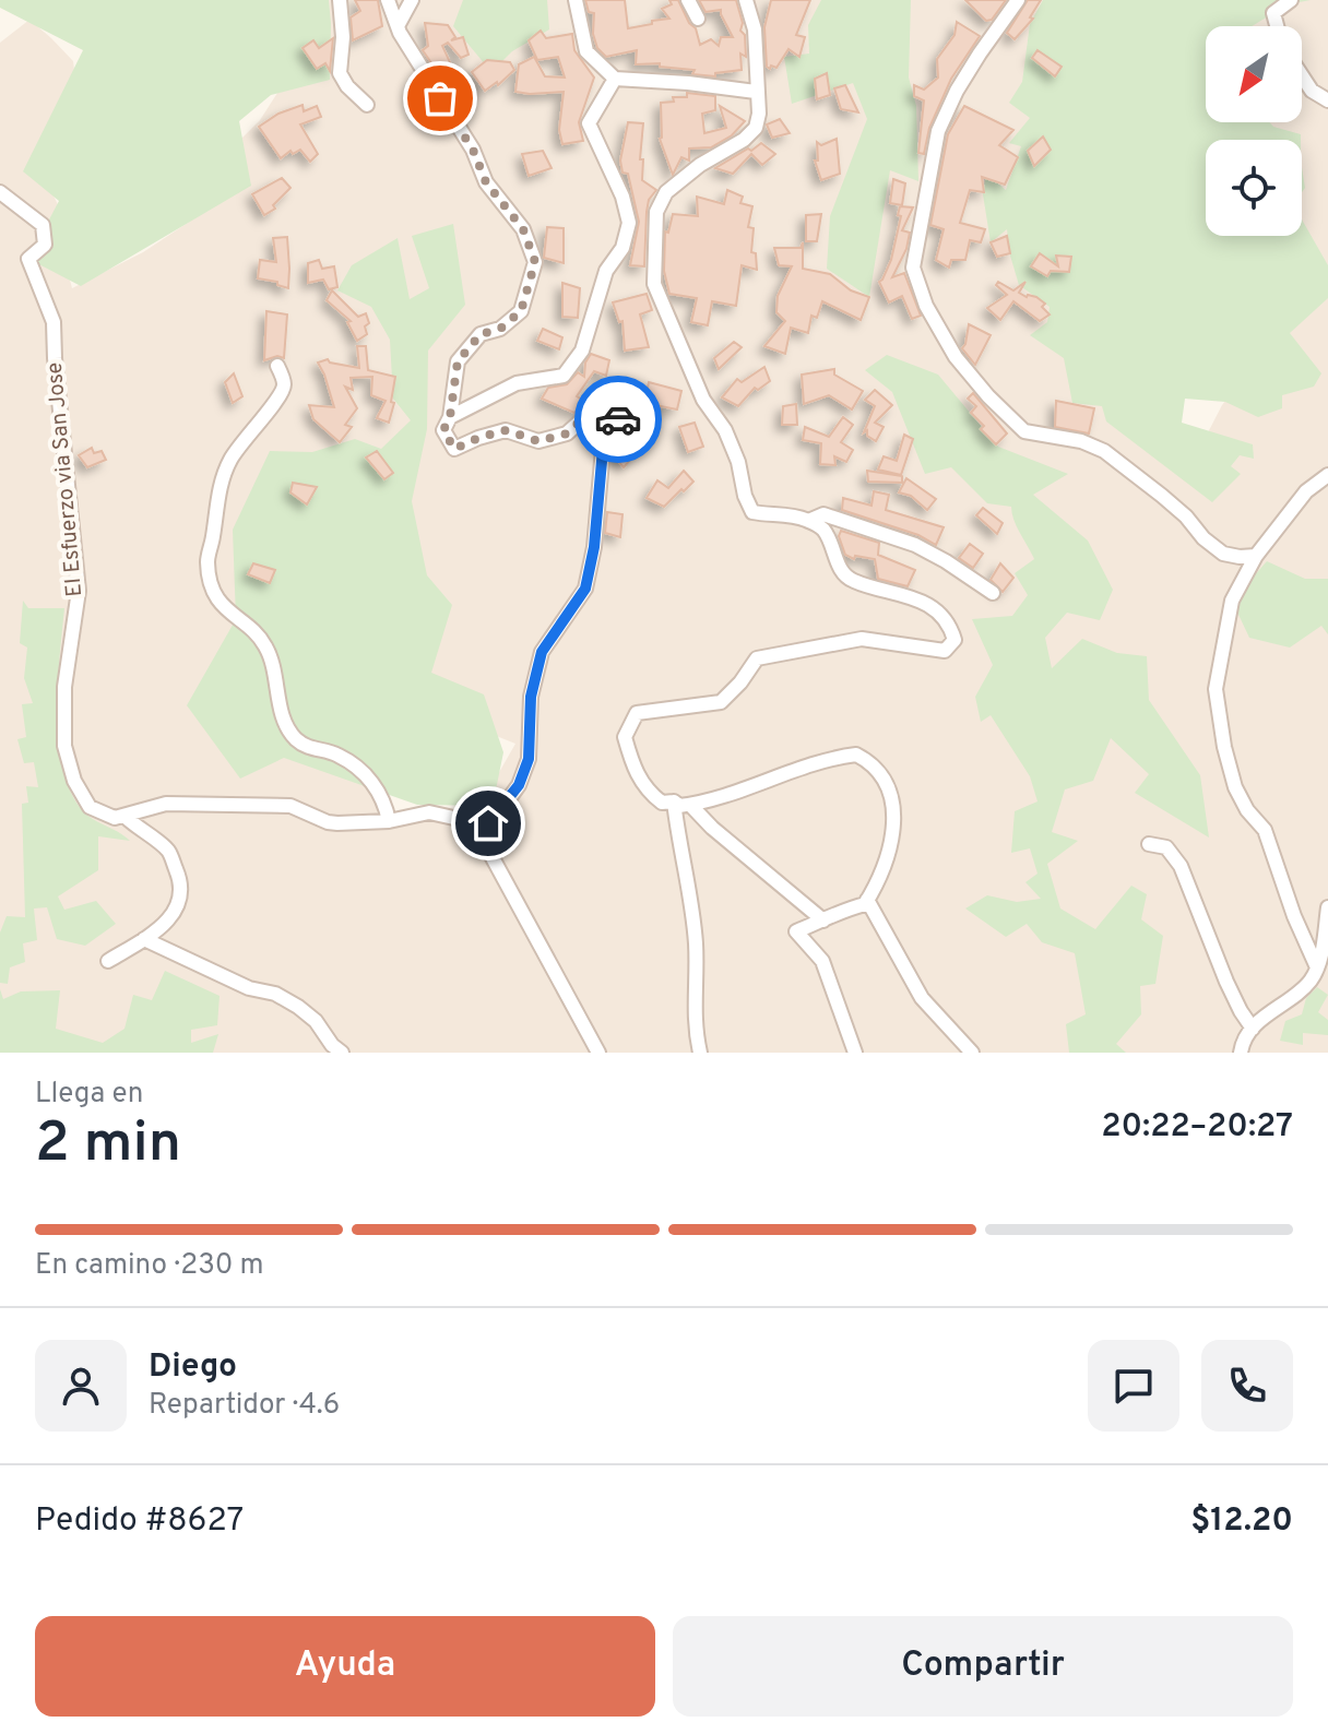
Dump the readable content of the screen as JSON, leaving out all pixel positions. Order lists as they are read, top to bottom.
{
  "streets": {
    "street": ["El Esfuerzo via San Jose"]
  },
  "north": "bottom left",
  "page": {
    "heading": ["2 min", "Llega en", "20:22–20:27"],
    "panel": [
      "Diego",
      "Repartidor · 4.6",
      "Pedido #8627",
      "$12.20"
    ],
    "bar": "En camino · 230 m",
    "buttons": ["Ayuda", "Compartir"]
  }
}
